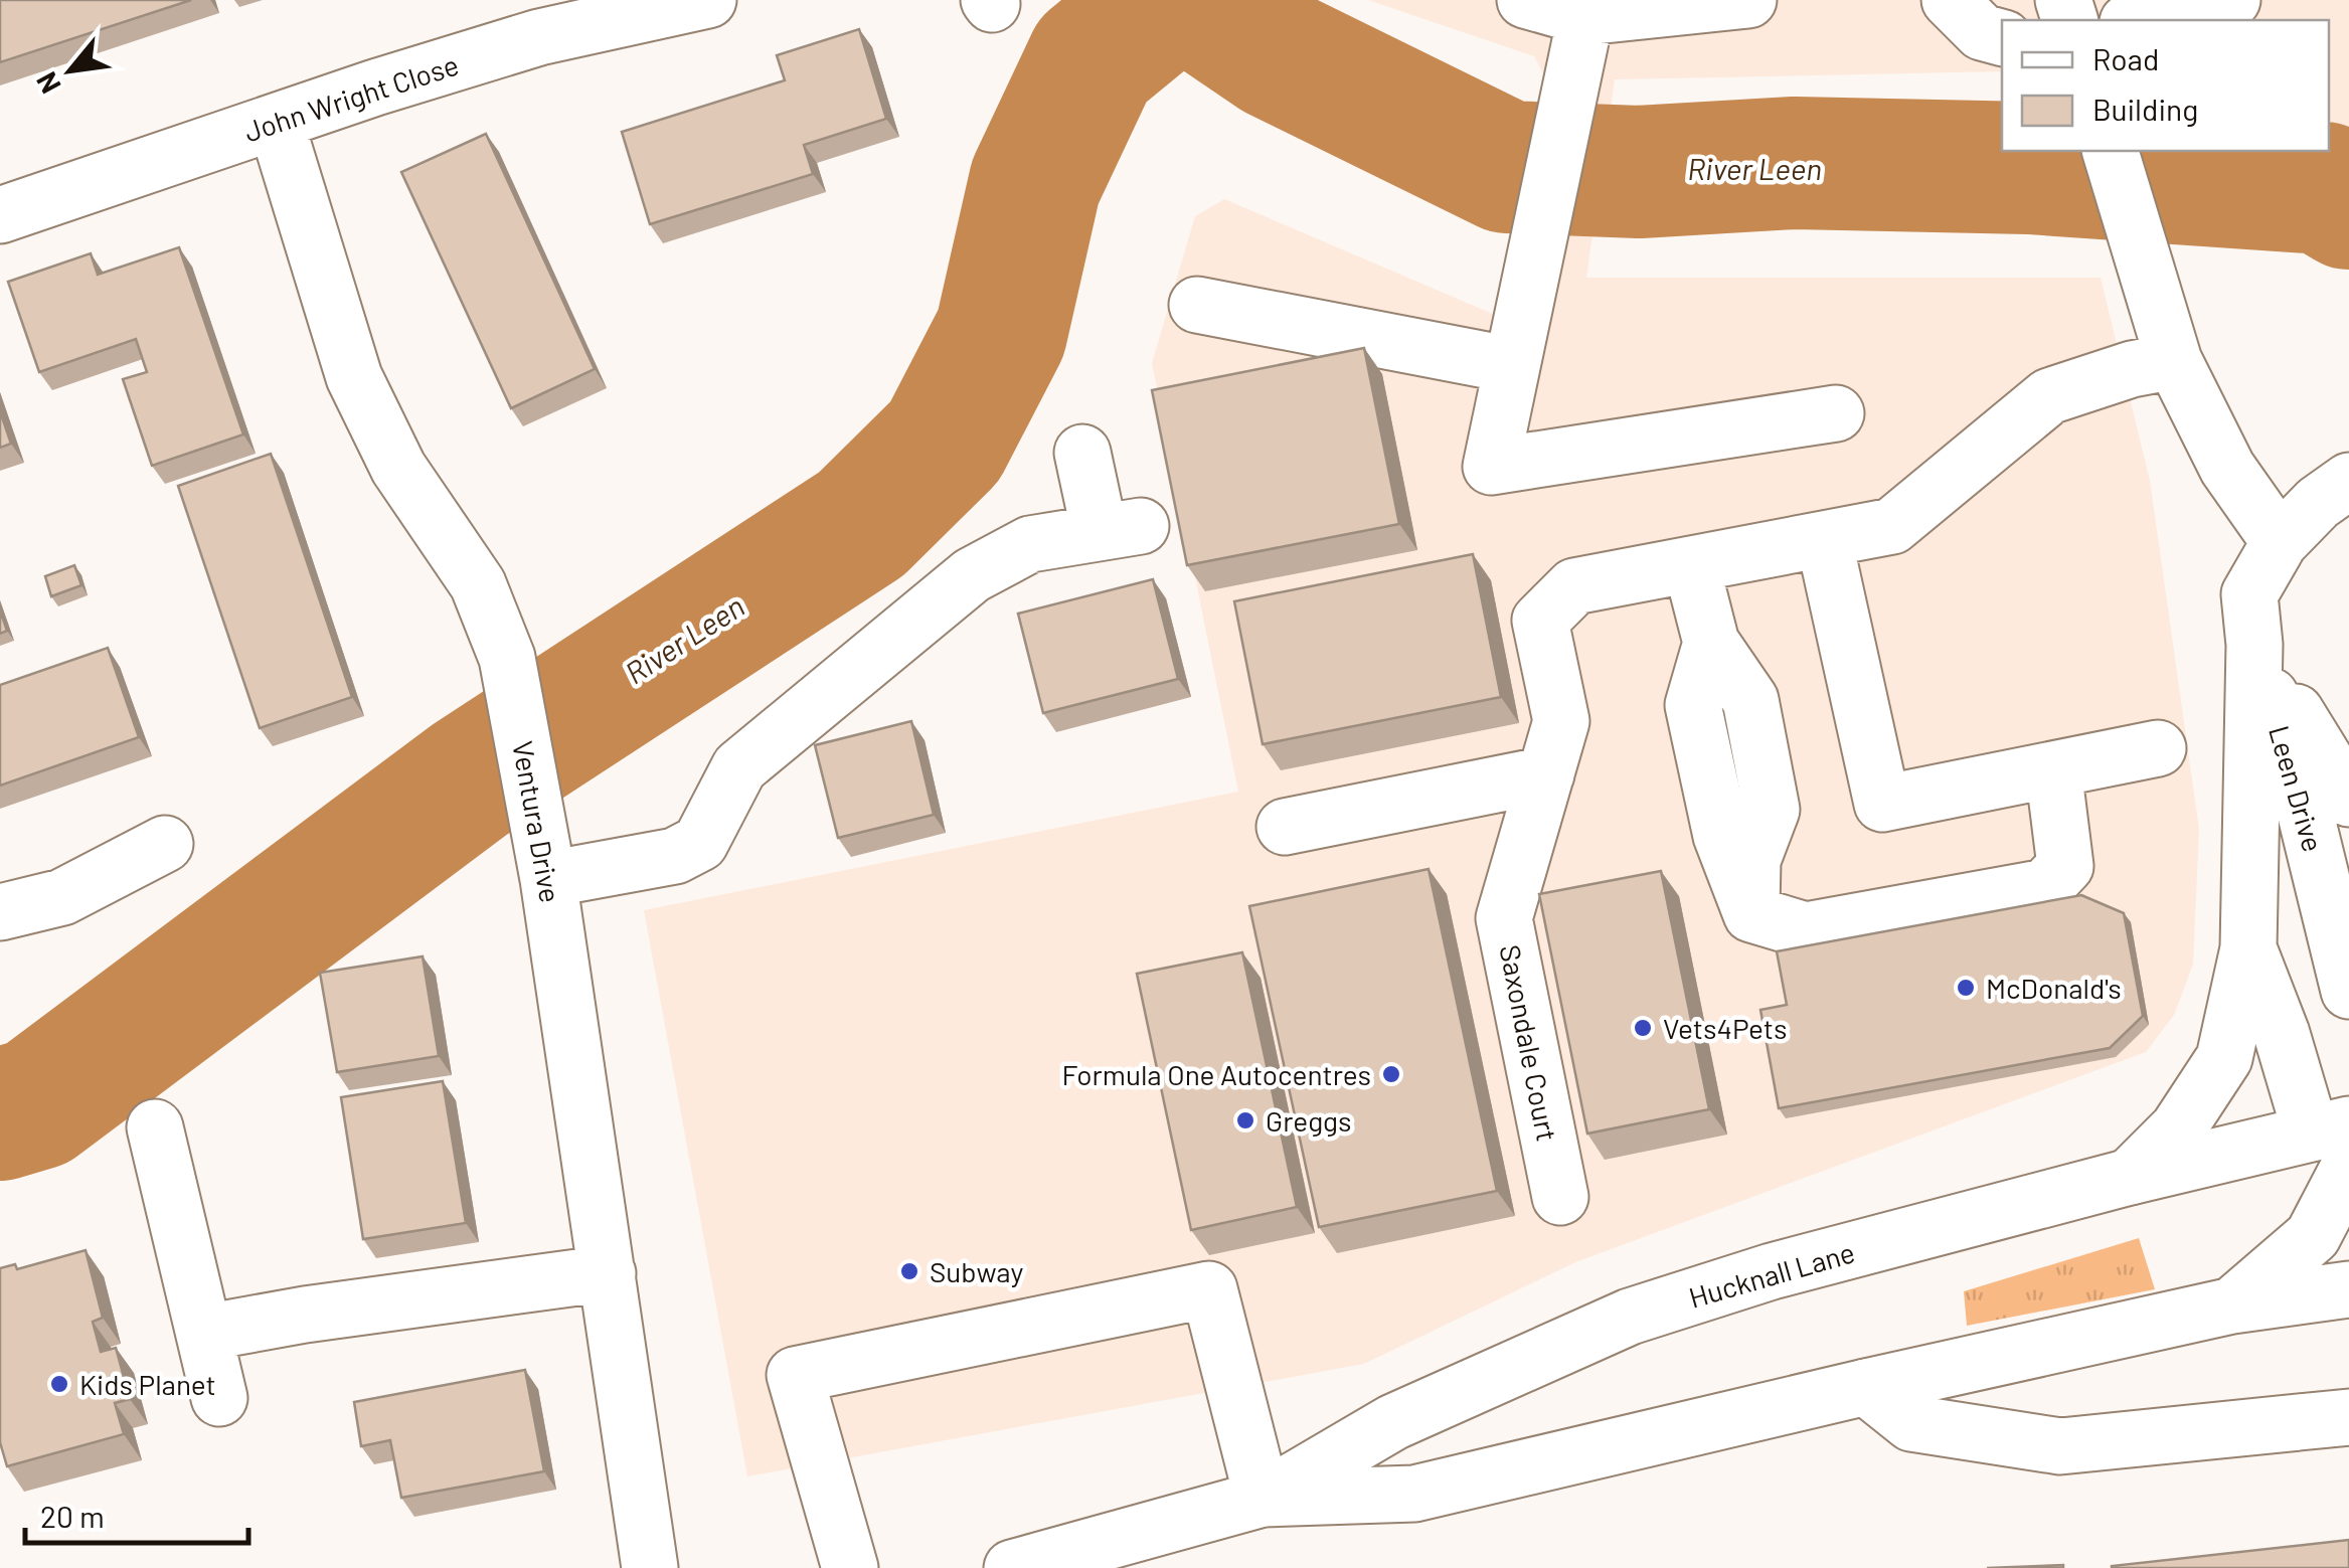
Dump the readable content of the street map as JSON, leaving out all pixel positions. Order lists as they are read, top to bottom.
{
  "streets": {
    "street": [
      "John Wright Close",
      "Leen Drive",
      "Ventura Drive",
      "Saxondale Court",
      "Hucknall Lane"
    ]
  },
  "crossings": [
    ["John Wright Close", "Ventura Drive"],
    ["Leen Drive", "Hucknall Lane"]
  ],
  "water": ["River Leen"],
  "places": [
    "McDonald's",
    "Vets4Pets",
    "Formula One Autocentres",
    "Greggs",
    "Subway",
    "Kids Planet"
  ],
  "legend": ["Road", "Building"],
  "scale_bar": "20 m",
  "north": "bottom left"
}
